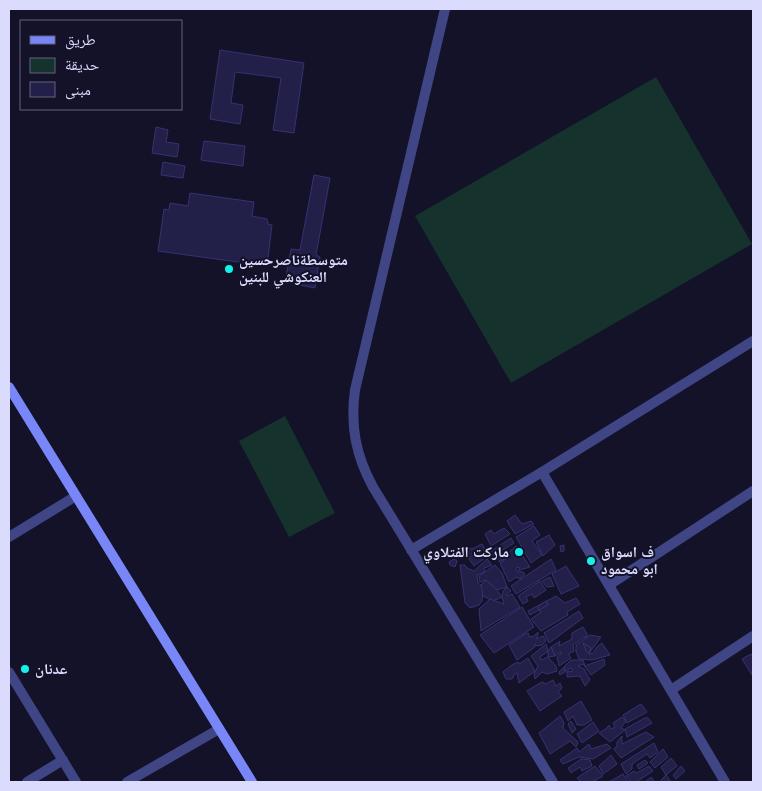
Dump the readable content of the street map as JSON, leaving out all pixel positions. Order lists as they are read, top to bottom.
{
  "places": [
    "متوسطةناصرحسين العنكوشي للبنين",
    "ماركت الفتلاوي",
    "ف اسواق ابو محمود",
    "عدنان"
  ],
  "legend": ["طريق", "حديقة", "مبنى"]
}
